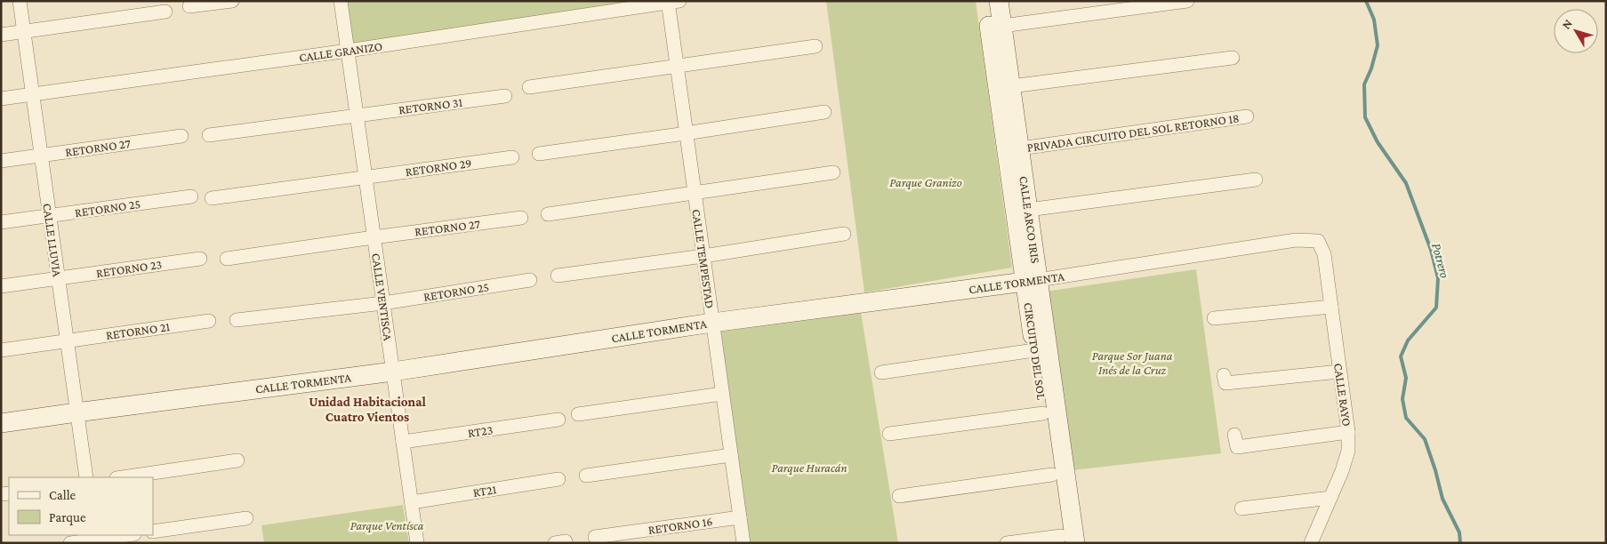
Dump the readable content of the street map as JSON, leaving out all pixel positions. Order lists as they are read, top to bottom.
{
  "streets": {
    "street": [
      "CALLE GRANIZO",
      "RETORNO 31",
      "PRIVADA CIRCUITO DEL SOL RETORNO 18",
      "RETORNO 27",
      "RETORNO 29",
      "RETORNO 25",
      "CALLE ARCO IRIS",
      "CALLE LLUVIA",
      "CALLE TEMPESTAD",
      "RETORNO 23",
      "CALLE TORMENTA",
      "CALLE VENTISCA",
      "RETORNO 21",
      "CIRCUITO DEL SOL",
      "CALLE RAYO",
      "RT23",
      "RT21",
      "RETORNO 16"
    ]
  },
  "crossings": [
    ["CALLE GRANIZO", "CALLE LLUVIA"],
    ["CALLE GRANIZO", "CALLE TEMPESTAD"],
    ["CALLE GRANIZO", "CALLE VENTISCA"],
    ["RETORNO 31", "CALLE VENTISCA"],
    ["PRIVADA CIRCUITO DEL SOL RETORNO 18", "CALLE ARCO IRIS"],
    ["RETORNO 27", "CALLE LLUVIA"],
    ["RETORNO 27", "CALLE VENTISCA"],
    ["RETORNO 29", "CALLE VENTISCA"],
    ["RETORNO 25", "CALLE LLUVIA"],
    ["RETORNO 25", "CALLE VENTISCA"],
    ["CALLE ARCO IRIS", "CALLE TORMENTA"],
    ["CALLE ARCO IRIS", "CIRCUITO DEL SOL"],
    ["CALLE LLUVIA", "RETORNO 23"],
    ["CALLE LLUVIA", "CALLE TORMENTA"],
    ["CALLE LLUVIA", "RETORNO 21"],
    ["CALLE TEMPESTAD", "CALLE TORMENTA"],
    ["CALLE TEMPESTAD", "RETORNO 16"],
    ["CALLE TORMENTA", "CALLE VENTISCA"],
    ["CALLE TORMENTA", "CIRCUITO DEL SOL"],
    ["CALLE TORMENTA", "CALLE RAYO"],
    ["CALLE VENTISCA", "RT23"],
    ["CALLE VENTISCA", "RT21"]
  ],
  "districts": ["Unidad Habitacional Cuatro Vientos"],
  "water": ["Potrero"],
  "parks": [
    "Parque Granizo",
    "Parque Sor Juana Inés de la Cruz",
    "Parque Huracán",
    "Parque Ventísca"
  ],
  "legend": ["Calle", "Parque"],
  "north": "top left"
}
